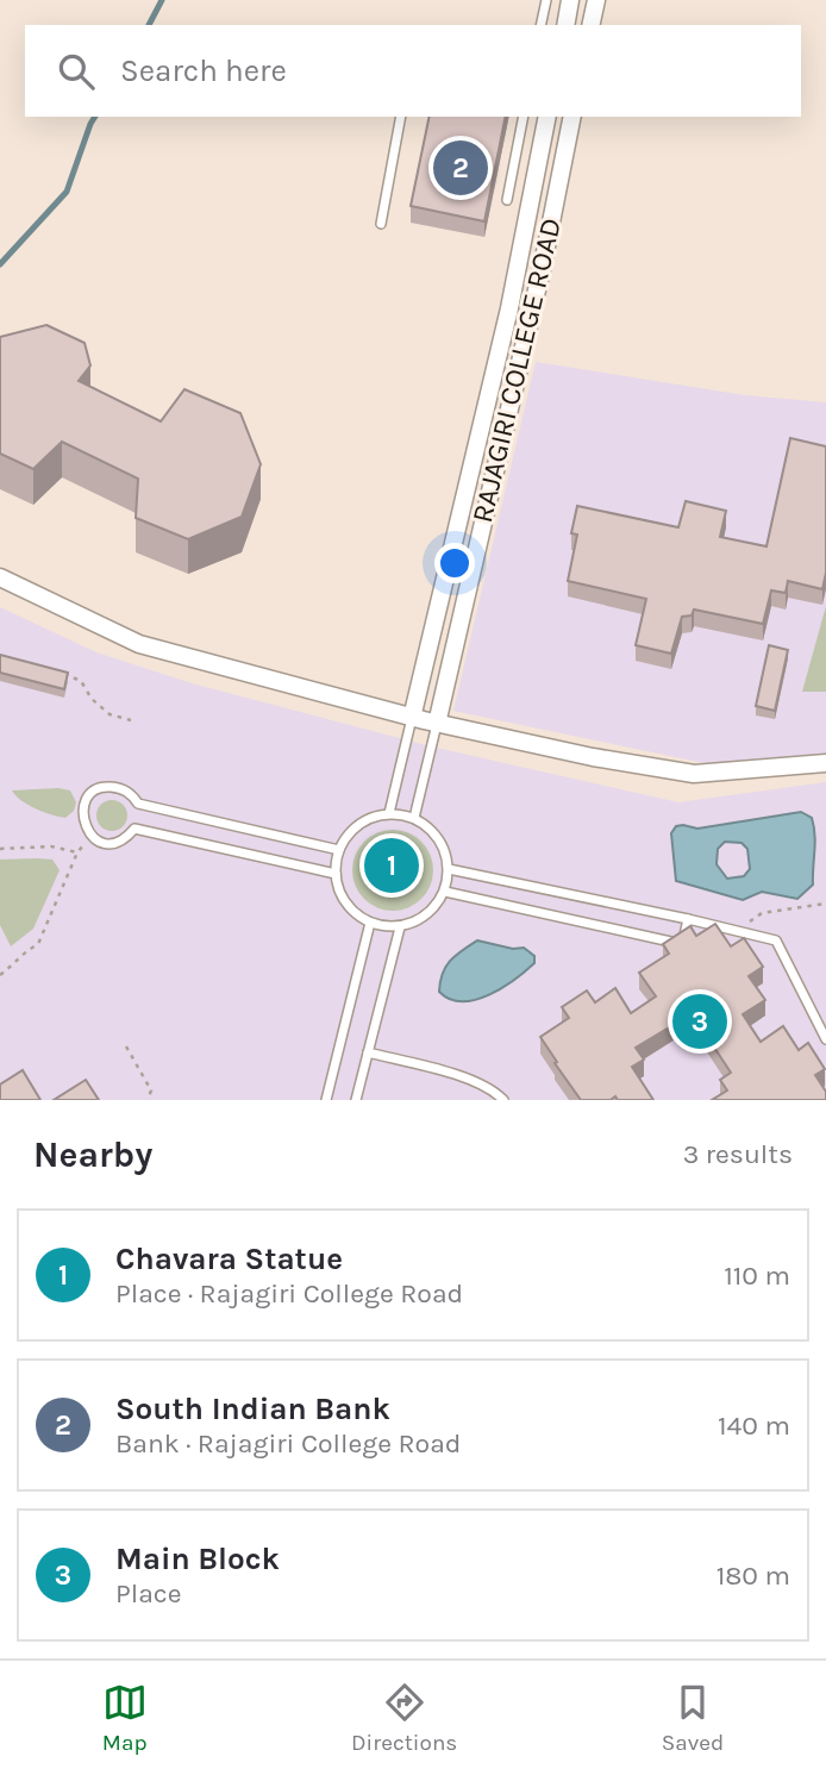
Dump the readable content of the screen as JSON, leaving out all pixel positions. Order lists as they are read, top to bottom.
{
  "streets": {
    "street": ["RAJAGIRI COLLEGE ROAD"]
  },
  "page": {
    "search": "Search here",
    "pins": ["2", "1", "3"],
    "heading": ["Nearby", "3 results"],
    "list": [
      {
        "mark": "1",
        "name": "Chavara Statue",
        "note": "Place · Rajagiri College Road",
        "value": "110 m"
      },
      {
        "mark": "2",
        "name": "South Indian Bank",
        "note": "Bank · Rajagiri College Road",
        "value": "140 m"
      },
      {
        "mark": "3",
        "name": "Main Block",
        "note": "Place",
        "value": "180 m"
      }
    ],
    "nav": ["Map", "Directions", "Saved"]
  }
}
